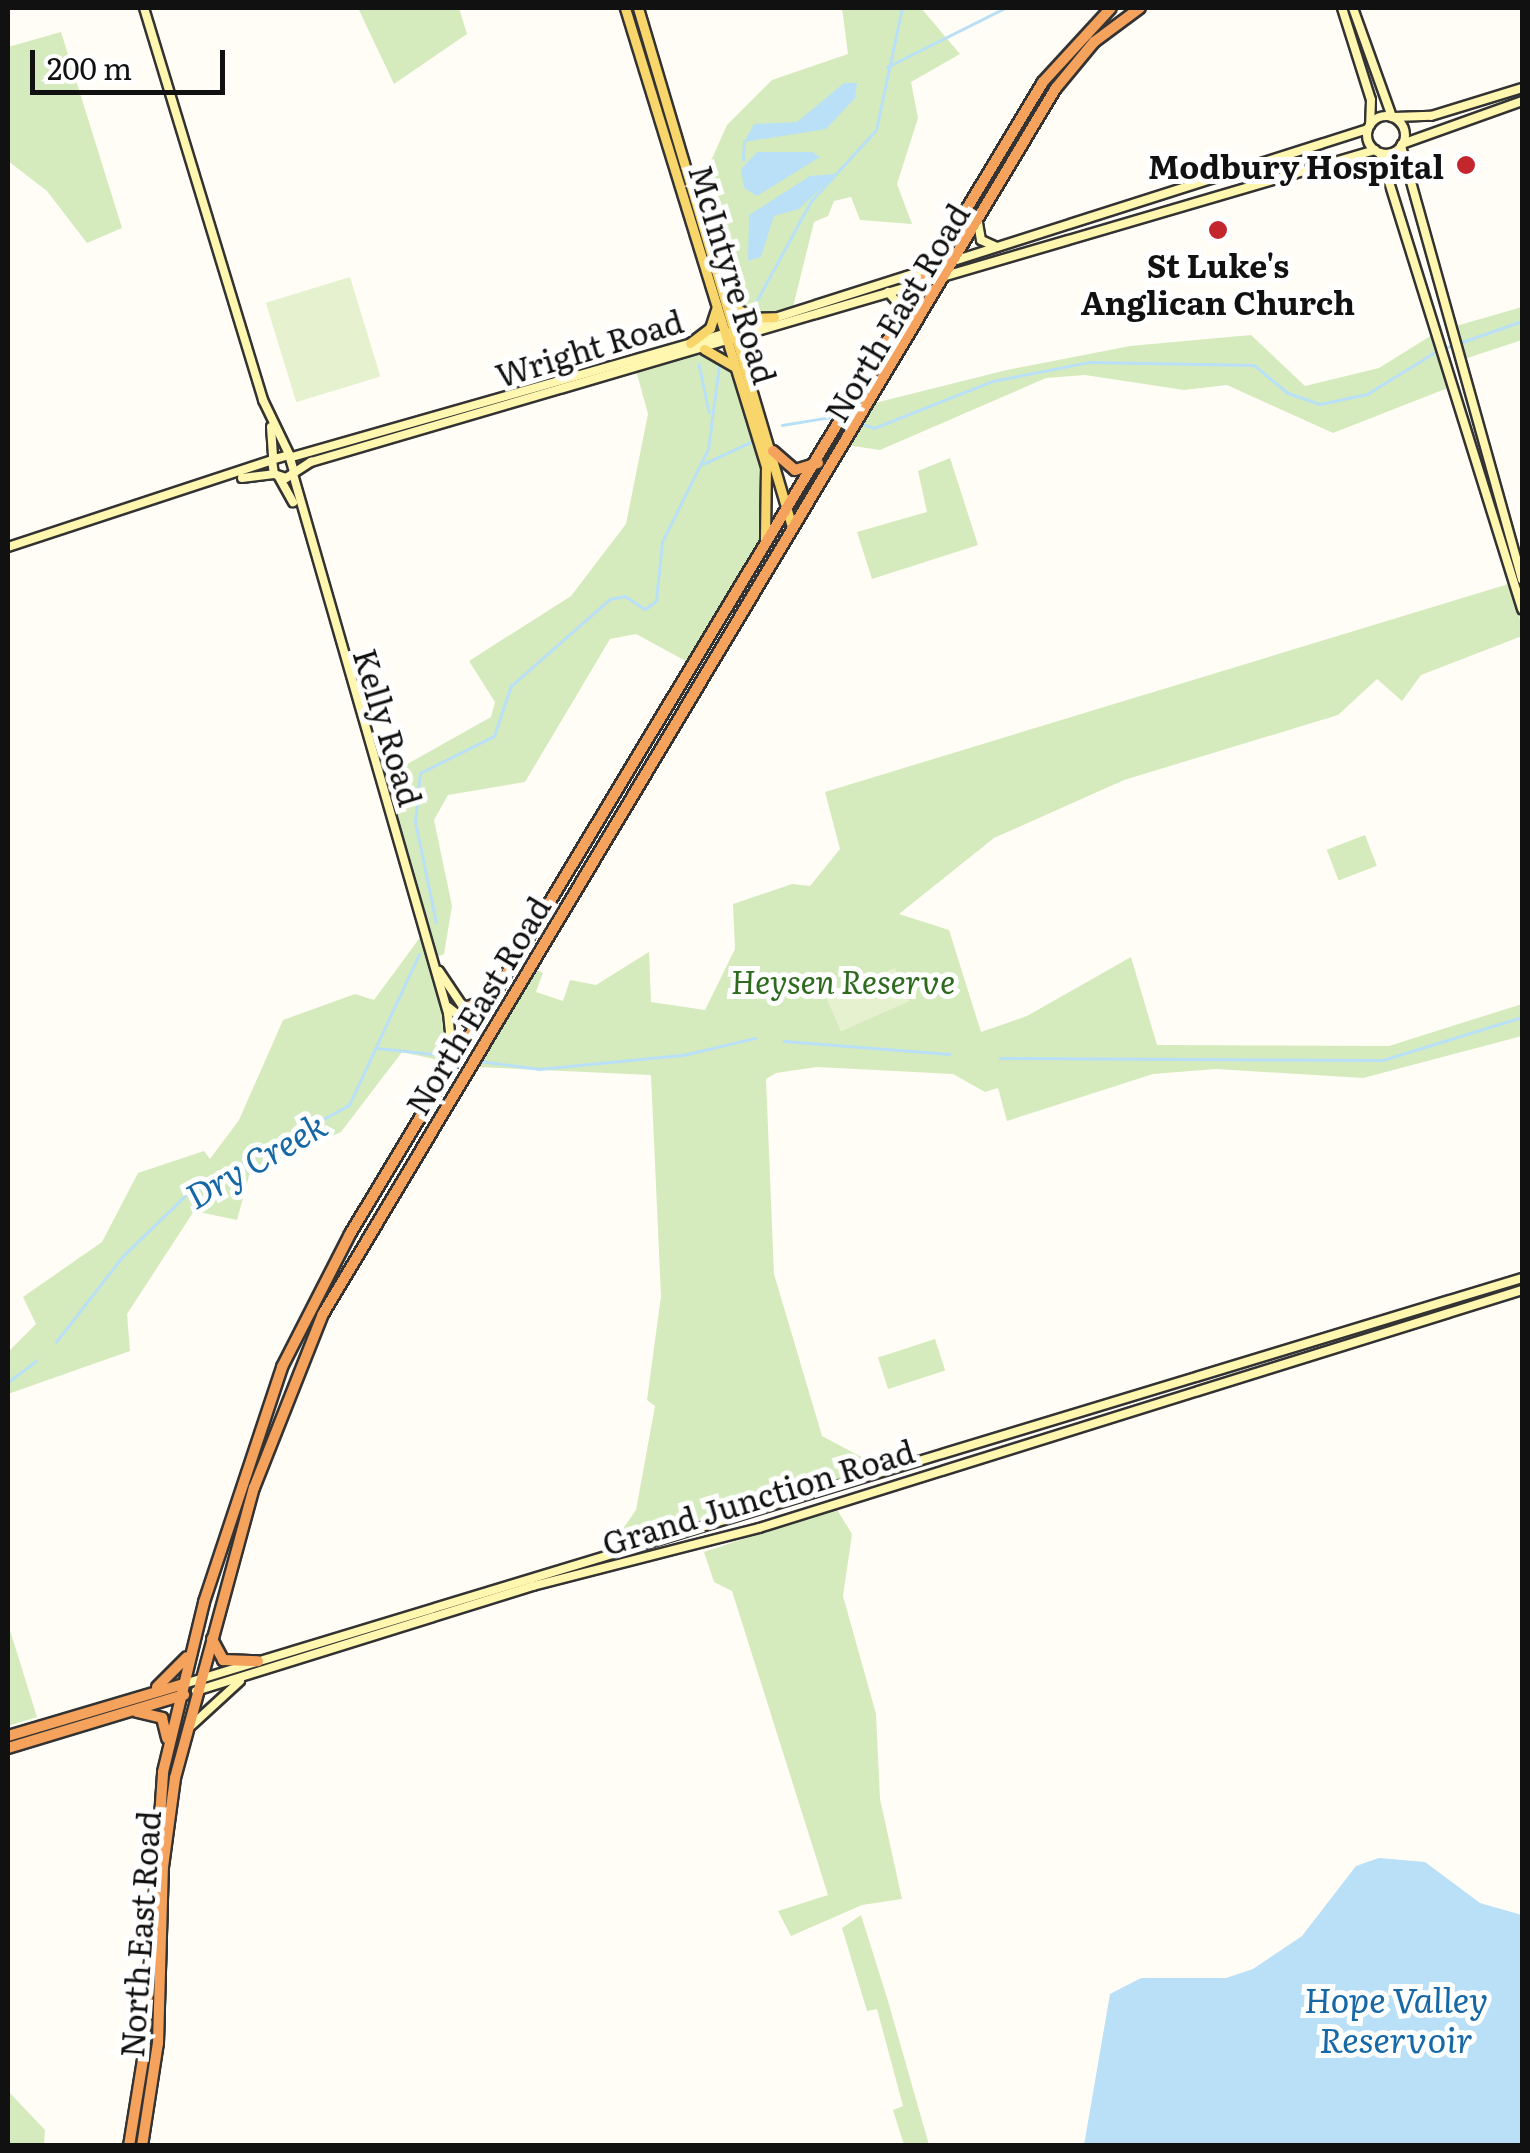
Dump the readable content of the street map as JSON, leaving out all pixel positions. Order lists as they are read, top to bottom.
{
  "streets": {
    "highway": ["North East Road", "Grand Junction Road"],
    "main road": ["McIntyre Road", "Wright Road", "Kelly Road"]
  },
  "crossings": [
    ["McIntyre Road", "North East Road"],
    ["McIntyre Road", "Wright Road"],
    ["North East Road", "Wright Road"],
    ["North East Road", "Kelly Road"],
    ["North East Road", "Grand Junction Road"],
    ["Wright Road", "Kelly Road"]
  ],
  "water": ["Dry Creek", "Hope Valley Reservoir"],
  "parks": ["Heysen Reserve"],
  "places": ["Modbury Hospital", "St Luke's Anglican Church"],
  "scale_bar": "200 m"
}
